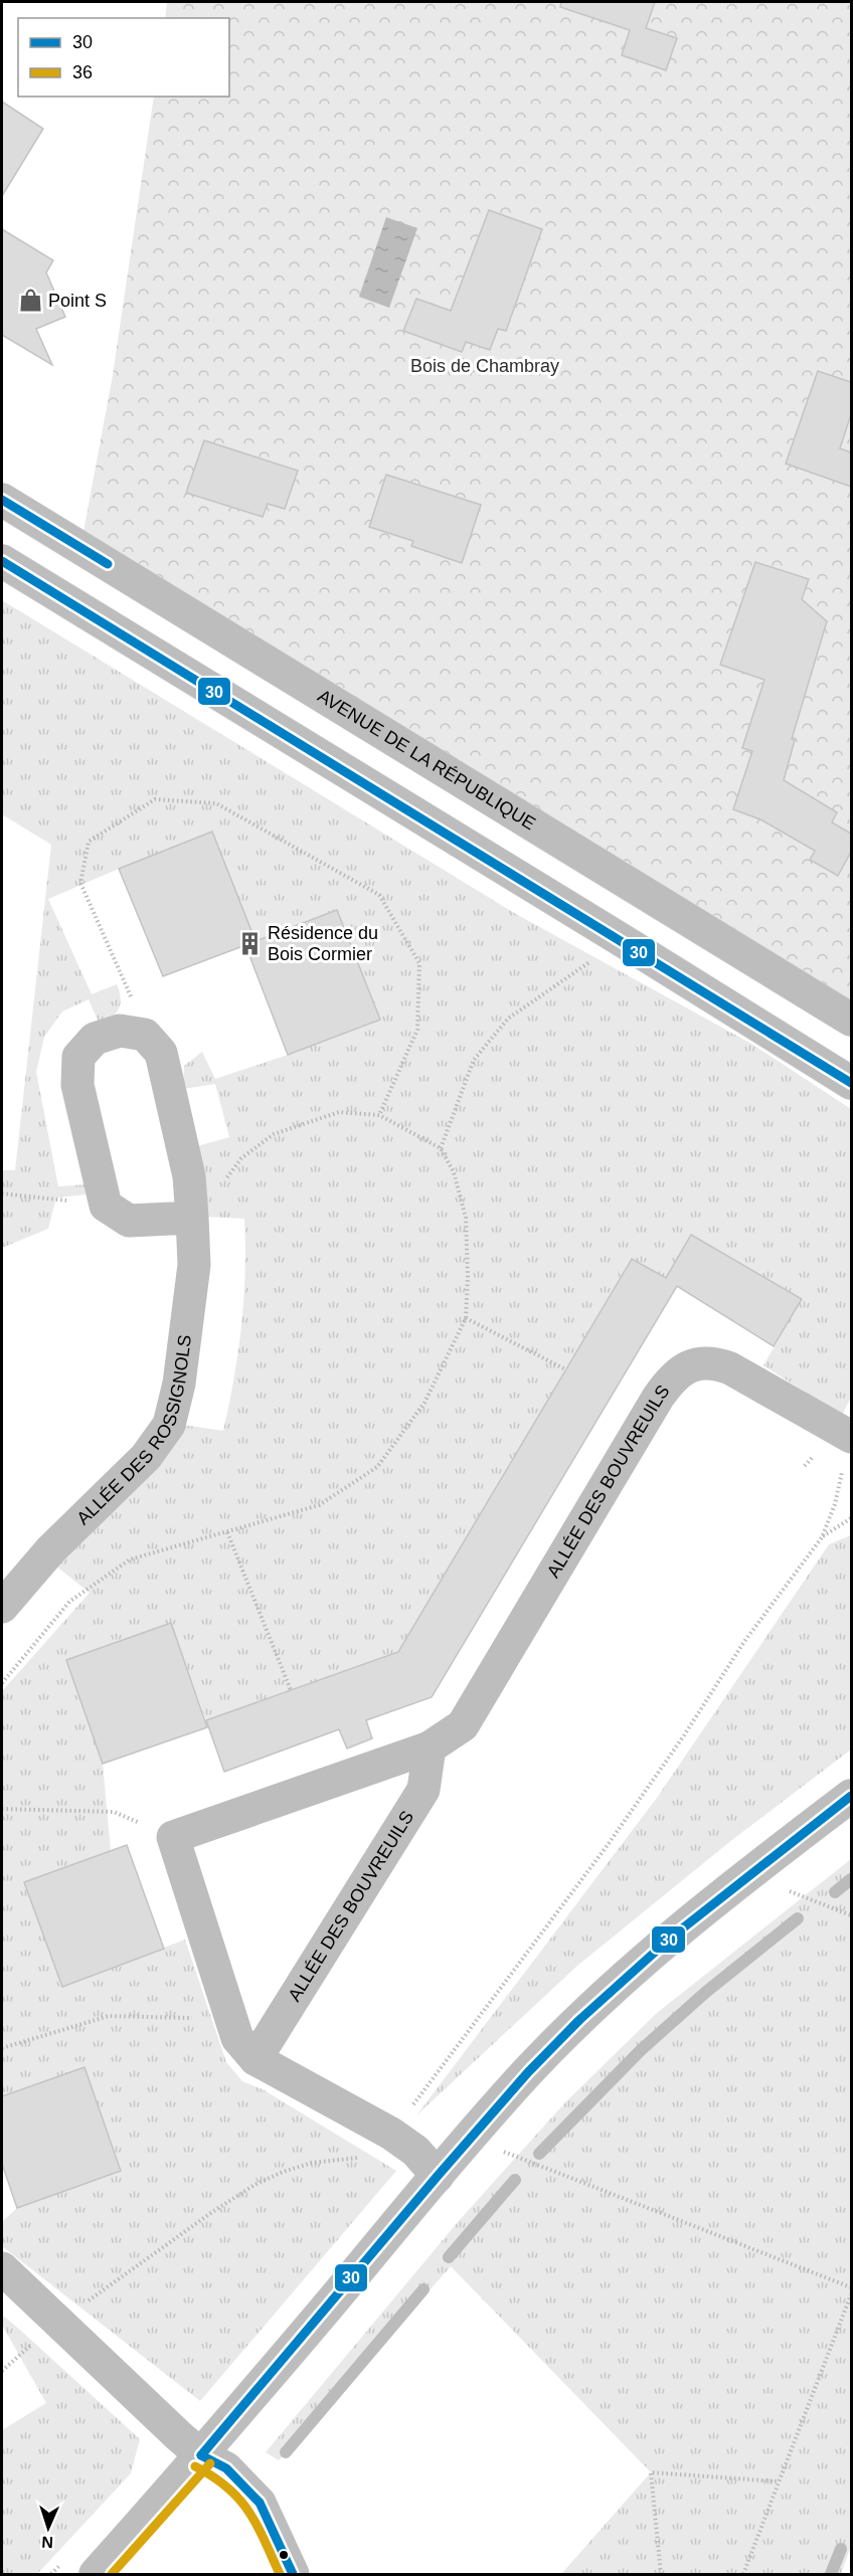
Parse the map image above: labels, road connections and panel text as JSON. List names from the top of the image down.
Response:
{
  "streets": {
    "street": ["AVENUE DE LA RÉPUBLIQUE", "ALLÉE DES ROSSIGNOLS", "ALLÉE DES BOUVREUILS"]
  },
  "parks": ["Bois de Chambray"],
  "places": {
    "shop": ["Point S"],
    "building": ["Résidence du Bois Cormier"]
  },
  "lines": ["transit line 30", "transit line 36"],
  "legend": ["30", "36"],
  "north": "bottom"
}
